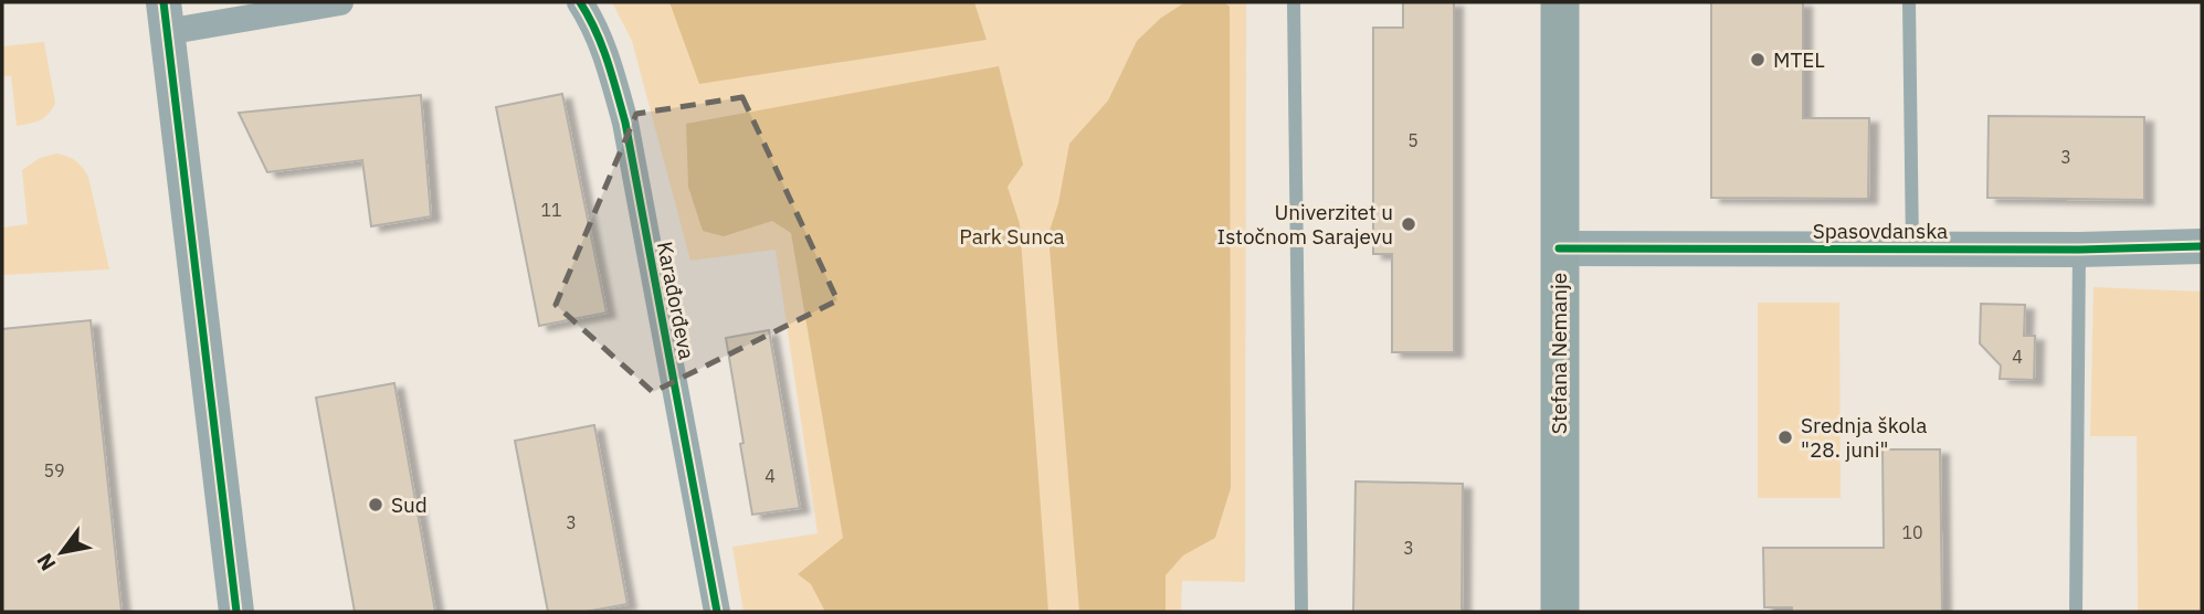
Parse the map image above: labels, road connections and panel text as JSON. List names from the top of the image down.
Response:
{
  "streets": {
    "main road": ["Stefana Nemanje"],
    "street": ["Spasovdanska", "Karađorđeva"]
  },
  "crossings": [
    ["Spasovdanska", "Stefana Nemanje"]
  ],
  "parks": ["Park Sunca"],
  "places": [
    "MTEL",
    "Univerzitet u Istočnom Sarajevu",
    "Srednja škola \"28. juni\"",
    "Sud"
  ],
  "house_numbers": [
    "5",
    "3",
    "11",
    "4",
    "59",
    "4",
    "3",
    "10",
    "3"
  ],
  "north": "bottom left"
}
